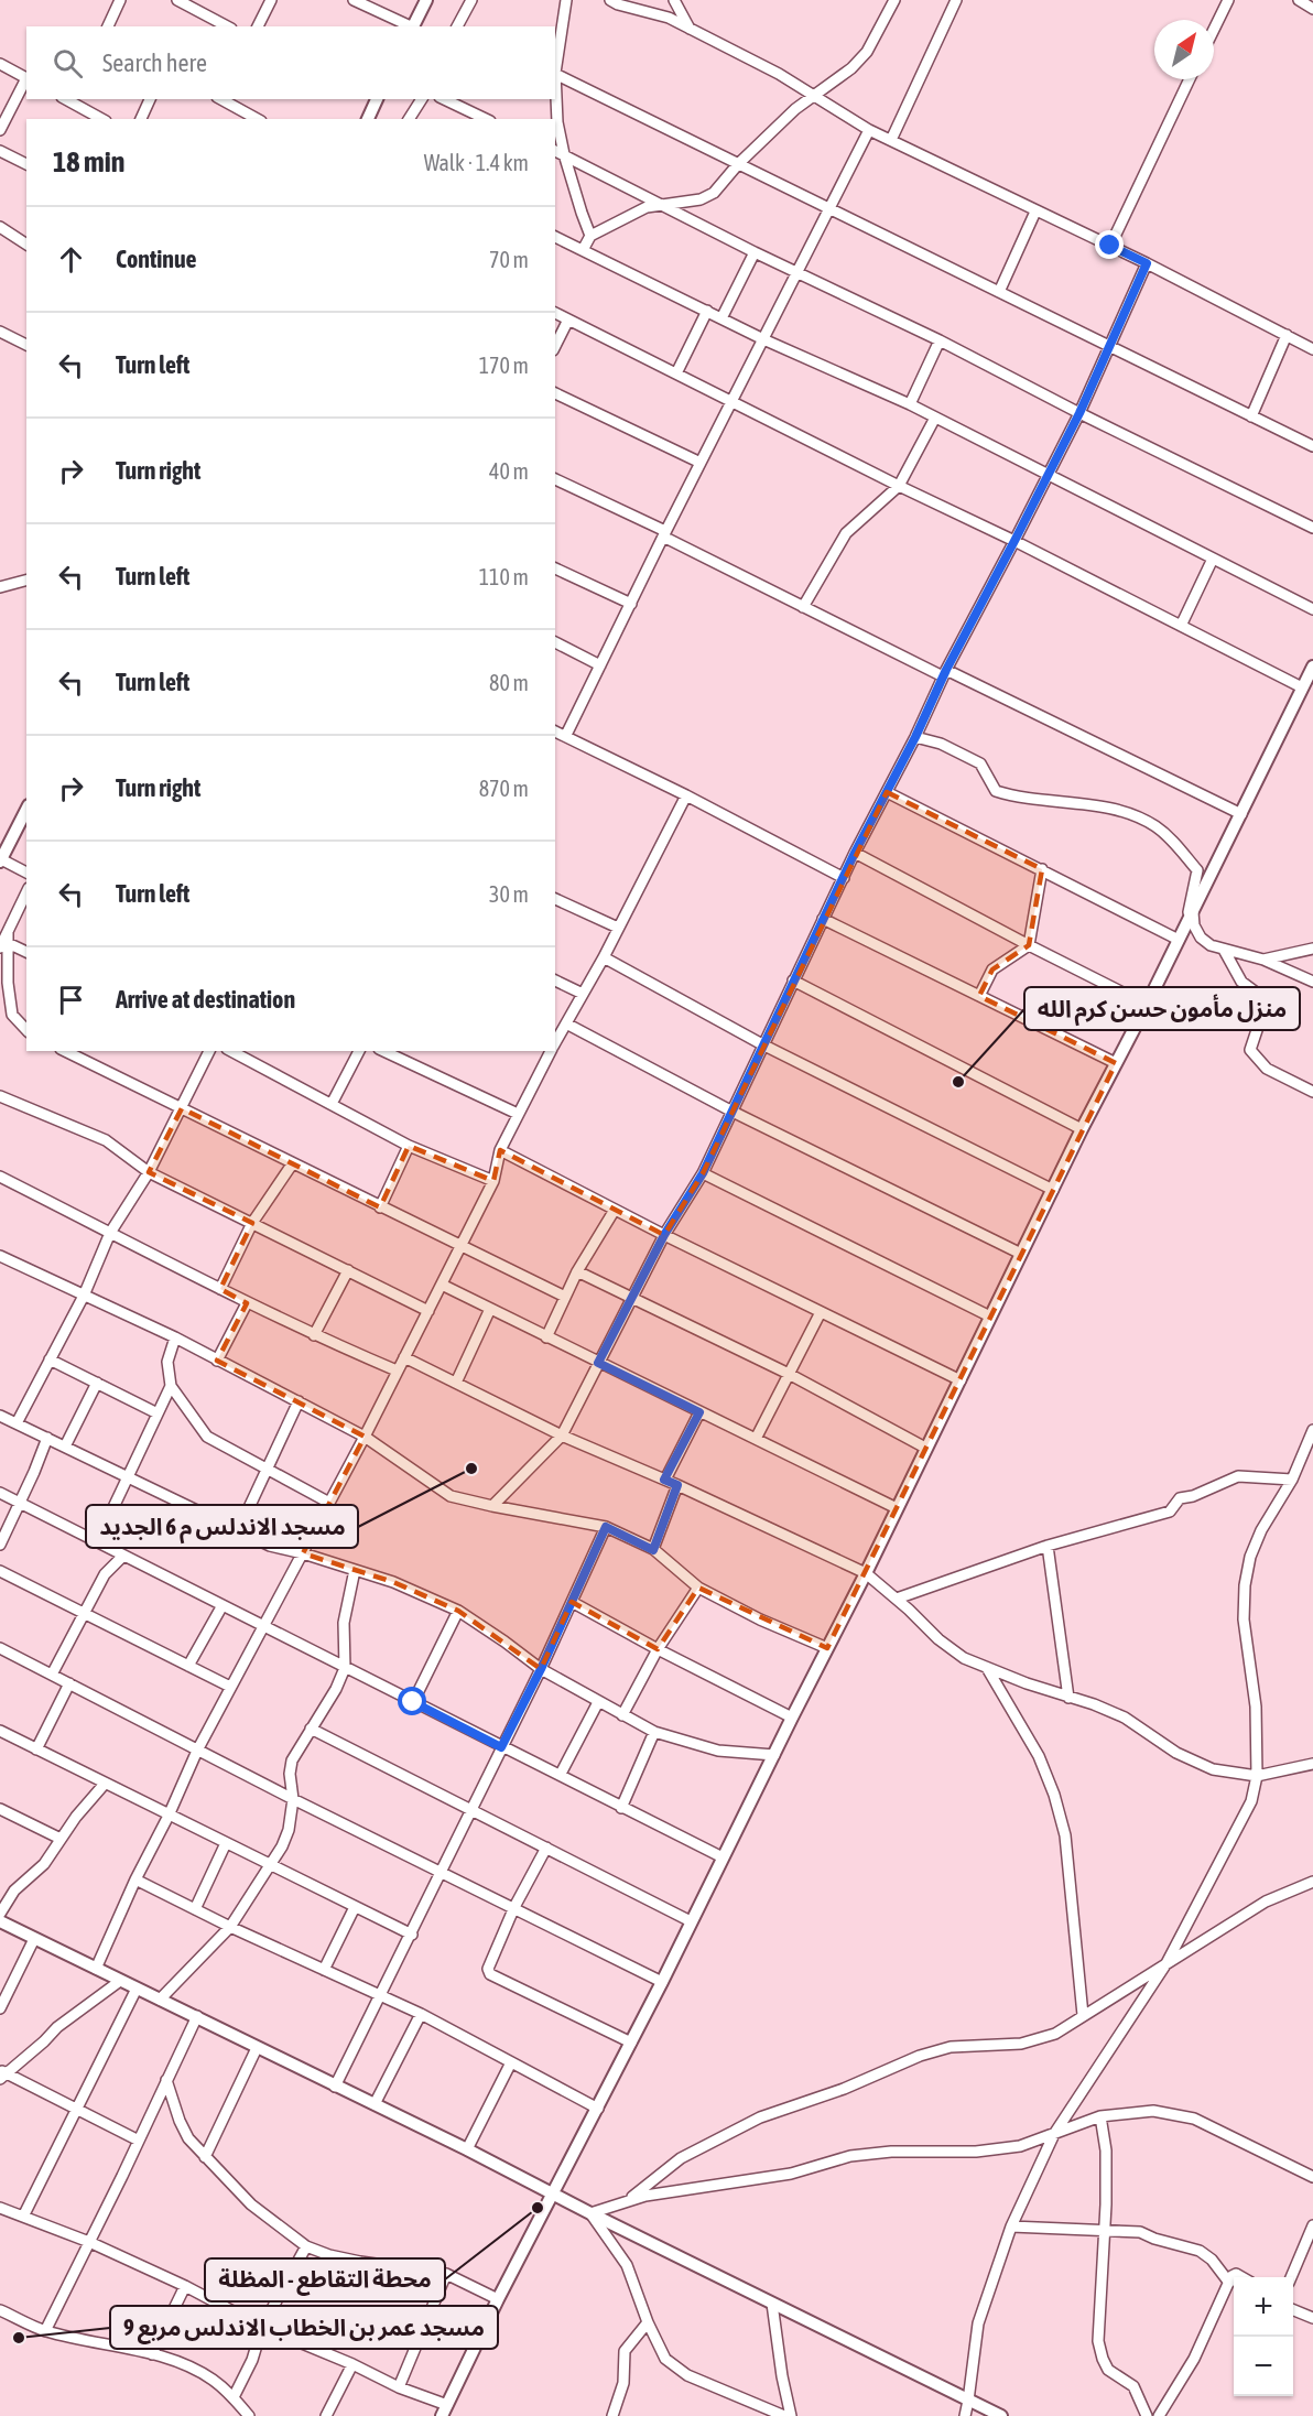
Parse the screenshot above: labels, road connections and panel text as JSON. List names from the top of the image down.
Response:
{
  "places": [
    "منزل مأمون حسن كرم الله",
    "مسجد الاندلس م 6 الجديد",
    "محطة التقاطع - المظلة",
    "مسجد عمر بن الخطاب الاندلس مربع 9"
  ],
  "north": "top right",
  "page": {
    "search": "Search here",
    "heading": ["18 min", "Walk · 1.4 km"],
    "list": [
      ["Continue", "70 m"],
      ["Turn left", "170 m"],
      ["Turn right", "40 m"],
      ["Turn left", "110 m"],
      ["Turn left", "80 m"],
      ["Turn right", "870 m"],
      ["Turn left", "30 m"],
      "Arrive at destination"
    ],
    "map_buttons": ["+", "−"]
  }
}
